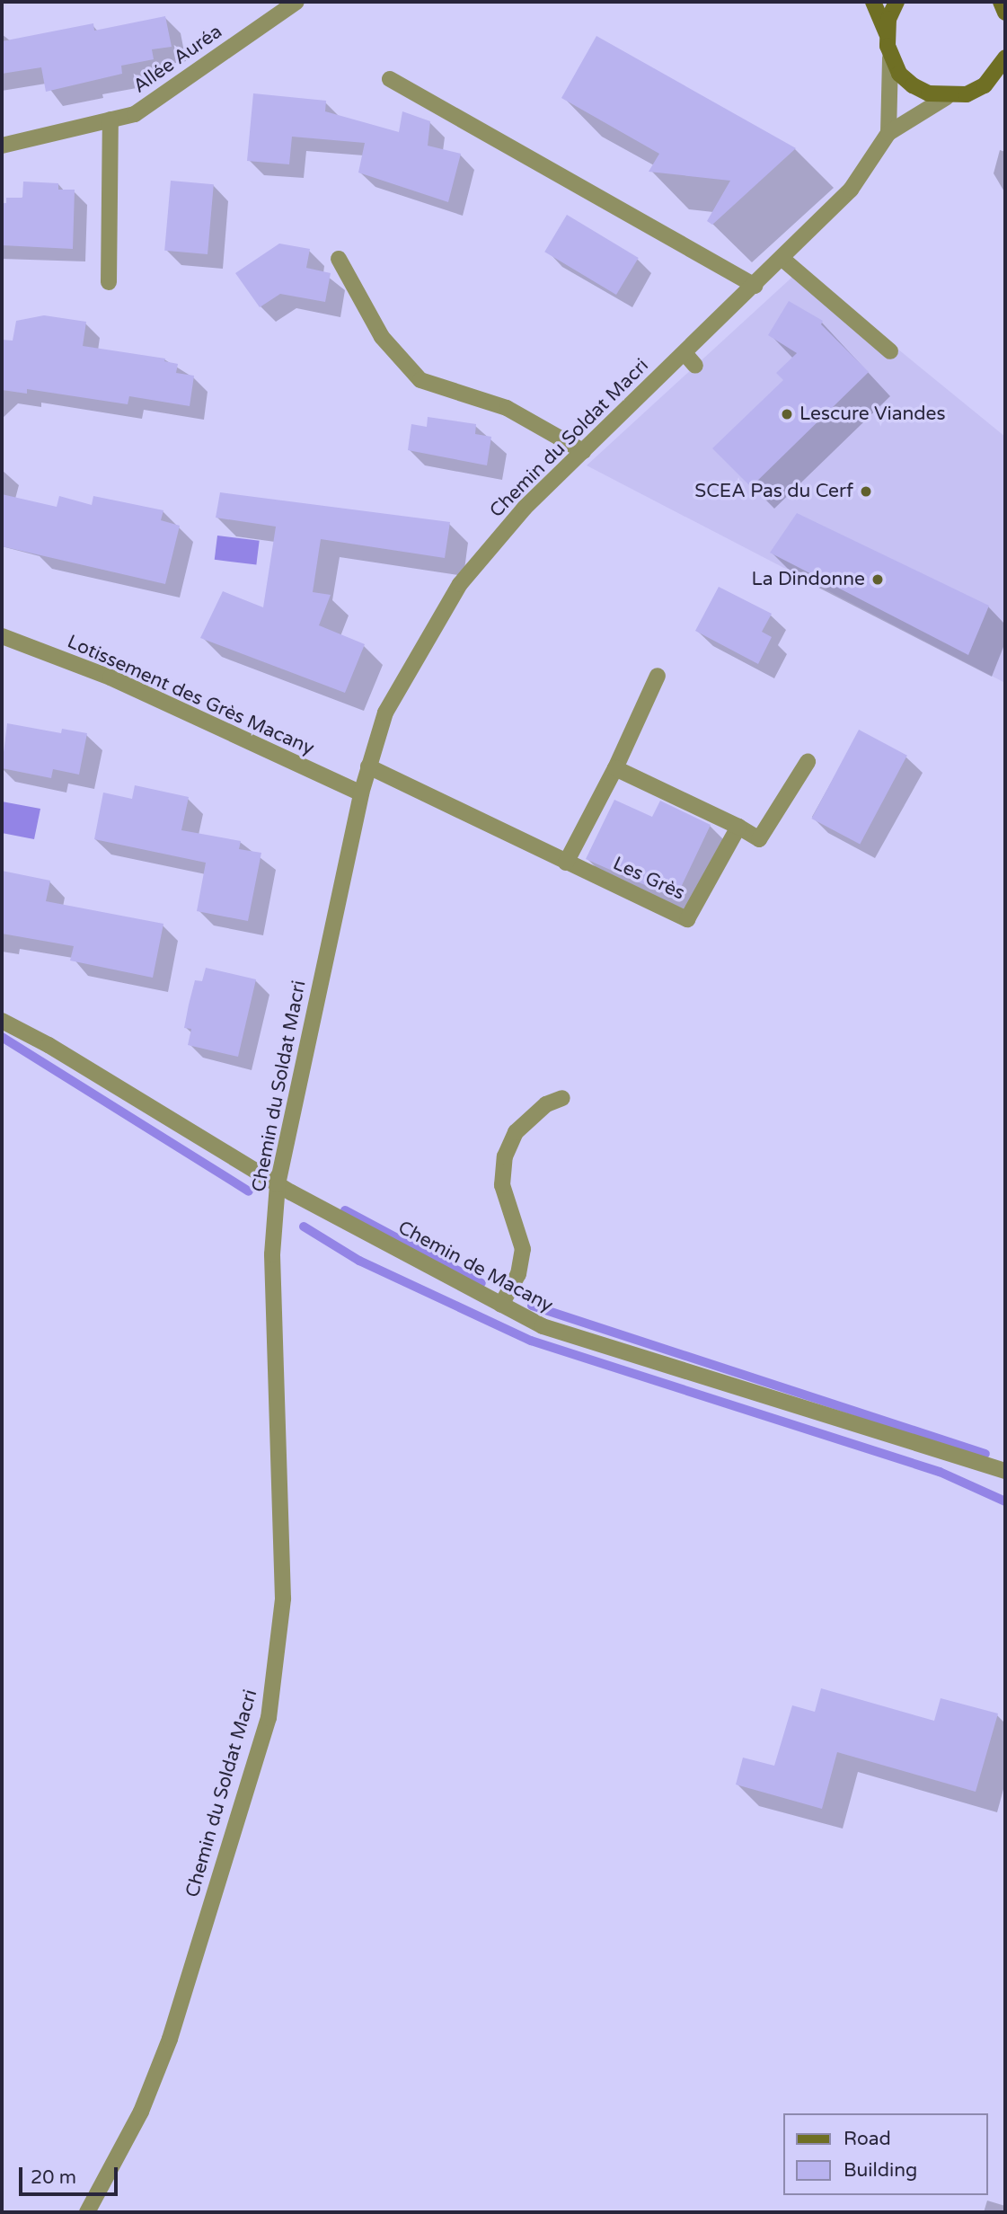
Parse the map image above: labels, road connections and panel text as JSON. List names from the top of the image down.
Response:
{
  "streets": {
    "street": [
      "Allée Auréa",
      "Chemin du Soldat Macri",
      "Lotissement des Grès Macany",
      "Les Grès",
      "Chemin de Macany"
    ]
  },
  "crossings": [
    ["Chemin du Soldat Macri", "Lotissement des Grès Macany"],
    ["Chemin du Soldat Macri", "Les Grès"],
    ["Chemin du Soldat Macri", "Chemin de Macany"]
  ],
  "places": ["Lescure Viandes", "SCEA Pas du Cerf", "La Dindonne"],
  "legend": ["Road", "Building"],
  "scale_bar": "20 m"
}
